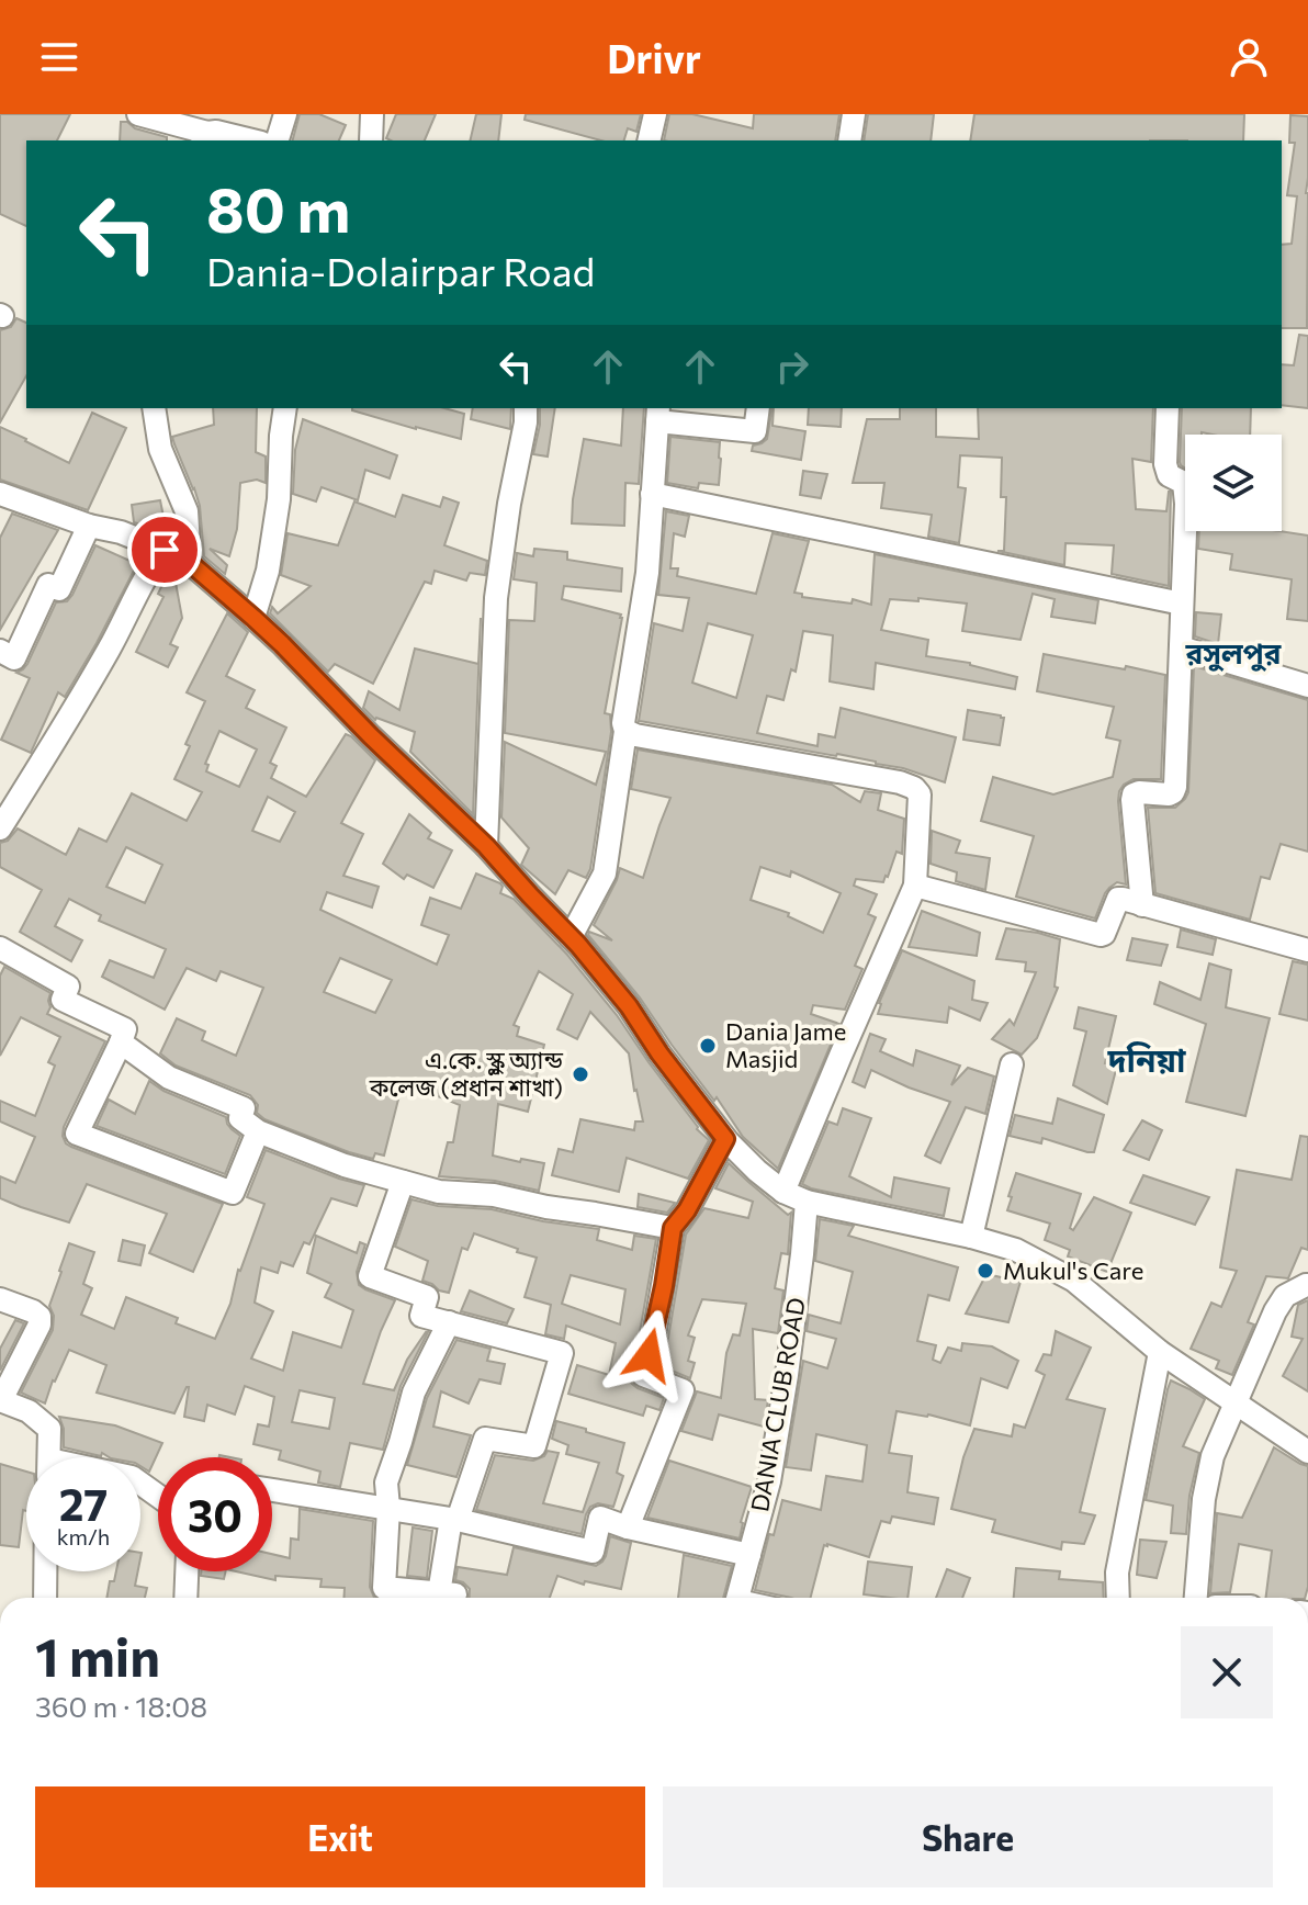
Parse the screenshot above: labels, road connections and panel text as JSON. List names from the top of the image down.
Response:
{
  "streets": {
    "street": ["DANIA CLUB ROAD"]
  },
  "districts": ["রসুলপুর", "দনিয়া"],
  "places": ["Dania Jame Masjid", "এ.কে. স্কুল অ্যান্ড কলেজ (প্রধান শাখা)", "Mukul's Care"],
  "page": {
    "header": "Drivr",
    "turn": ["80 m", "Dania-Dolairpar Road"],
    "speed": "27 km/h",
    "limit": "30",
    "heading": ["1 min", "360 m · 18:08"],
    "buttons": ["Exit", "Share"]
  }
}
